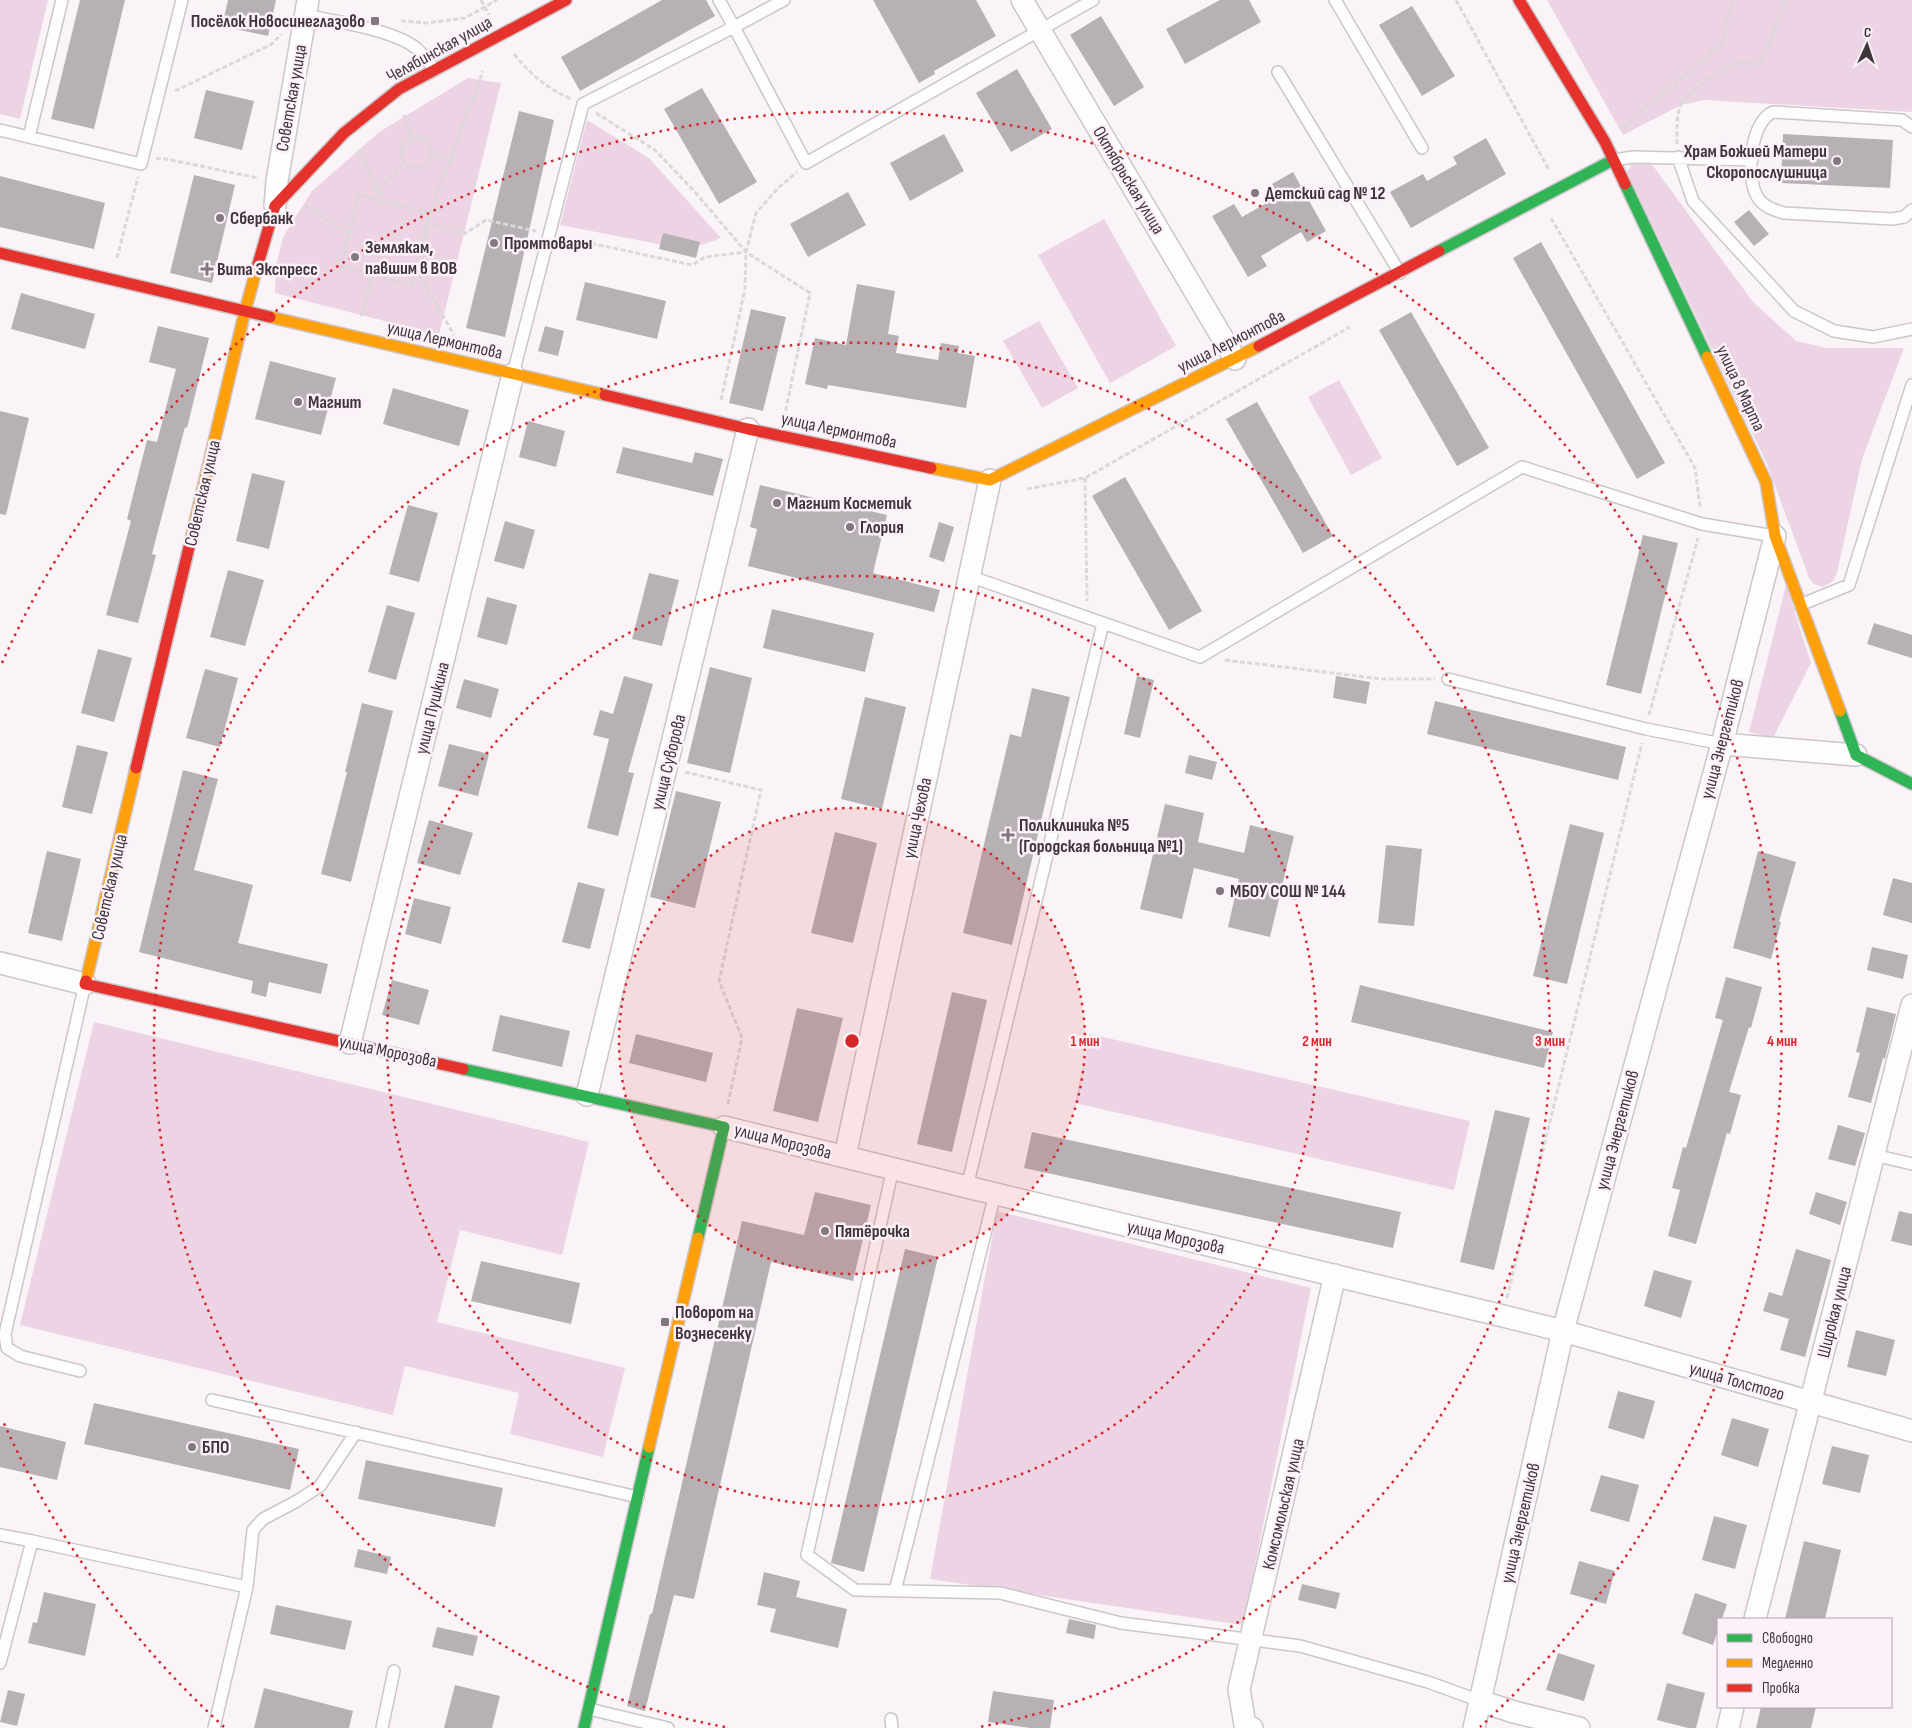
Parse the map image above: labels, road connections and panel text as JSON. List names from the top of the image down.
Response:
{
  "streets": {
    "street": [
      "Челябинская улица",
      "Советская улица",
      "Октябрьская улица",
      "улица Лермонтова",
      "улица 8 Марта",
      "улица Пушкина",
      "улица Энергетиков",
      "улица Суворова",
      "улица Чехова",
      "улица Морозова",
      "Широкая улица",
      "улица Толстого",
      "Комсомольская улица"
    ]
  },
  "crossings": [
    ["Челябинская улица", "Советская улица"],
    ["Советская улица", "улица Лермонтова"],
    ["Советская улица", "улица Морозова"],
    ["Октябрьская улица", "улица Лермонтова"],
    ["улица Лермонтова", "улица 8 Марта"],
    ["улица Лермонтова", "улица Пушкина"],
    ["улица Лермонтова", "улица Суворова"],
    ["улица Лермонтова", "улица Чехова"],
    ["улица 8 Марта", "улица Энергетиков"],
    ["улица Пушкина", "улица Морозова"],
    ["улица Энергетиков", "улица Морозова"],
    ["улица Энергетиков", "улица Толстого"],
    ["улица Суворова", "улица Морозова"],
    ["улица Чехова", "улица Морозова"],
    ["улица Морозова", "улица Толстого"],
    ["улица Морозова", "Комсомольская улица"],
    ["Широкая улица", "улица Толстого"]
  ],
  "places": {
    "transit": ["Посёлок Новосинеглазово", "Поворот на Вознесенку"],
    "other": [
      "Храм Божией Матери Скоропослушница",
      "Детский сад № 12",
      "Сбербанк",
      "Промтовары",
      "Землякам, павшим в ВОВ",
      "Магнит",
      "Магнит Косметик",
      "Глория",
      "МБОУ СОШ № 144",
      "Пятёрочка",
      "БПО"
    ],
    "health": ["Вита Экспресс", "Поликлиника №5 (Городская больница №1)"]
  },
  "legend": ["Свободно", "Медленно", "Пробка"],
  "north": "top",
  "rings": [
    "1 мин",
    "2 мин",
    "3 мин",
    "4 мин"
  ]
}
